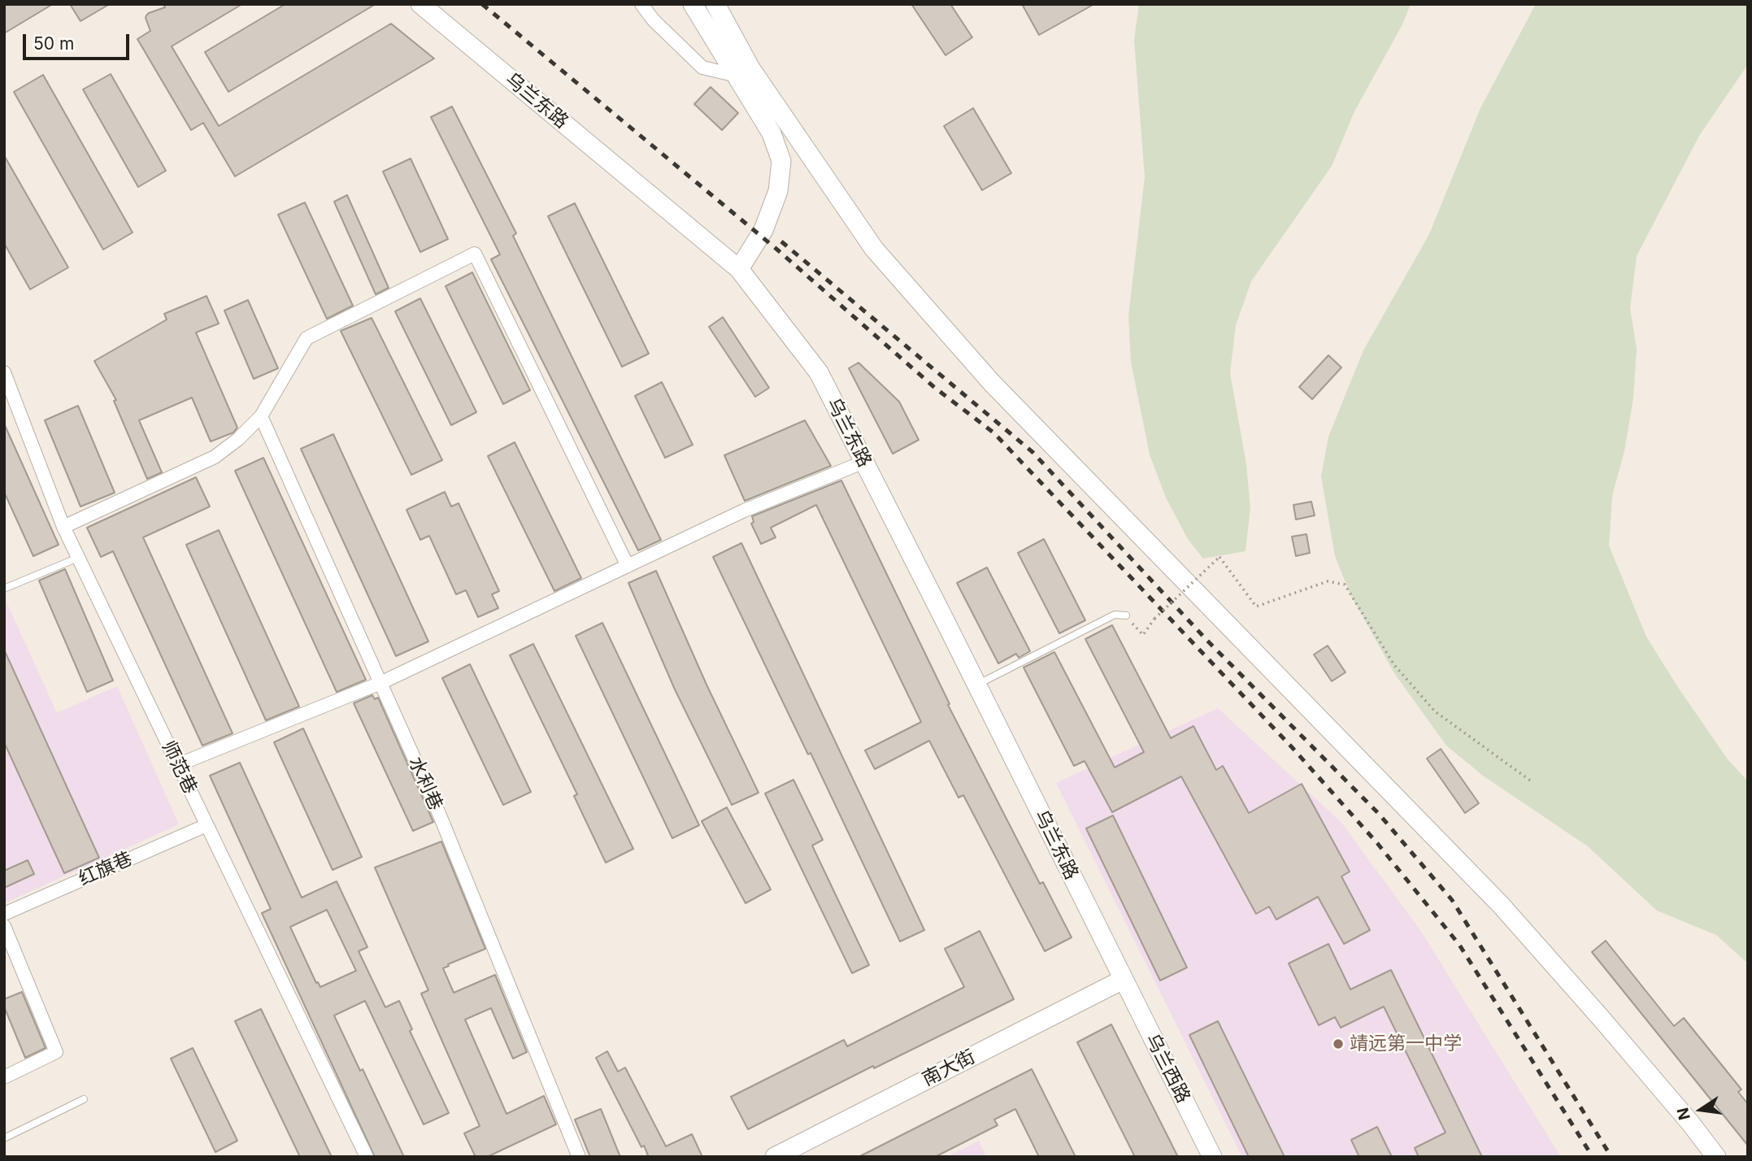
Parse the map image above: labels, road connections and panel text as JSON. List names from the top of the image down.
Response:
{
  "streets": {
    "main road": ["乌兰东路", "南大街", "乌兰西路"],
    "street": ["师范巷", "水利巷", "红旗巷"]
  },
  "crossings": [
    ["乌兰东路", "南大街"],
    ["乌兰东路", "乌兰西路"],
    ["师范巷", "红旗巷"],
    ["南大街", "乌兰西路"]
  ],
  "places": ["靖远第一中学"],
  "scale_bar": "50 m",
  "north": "left"
}
